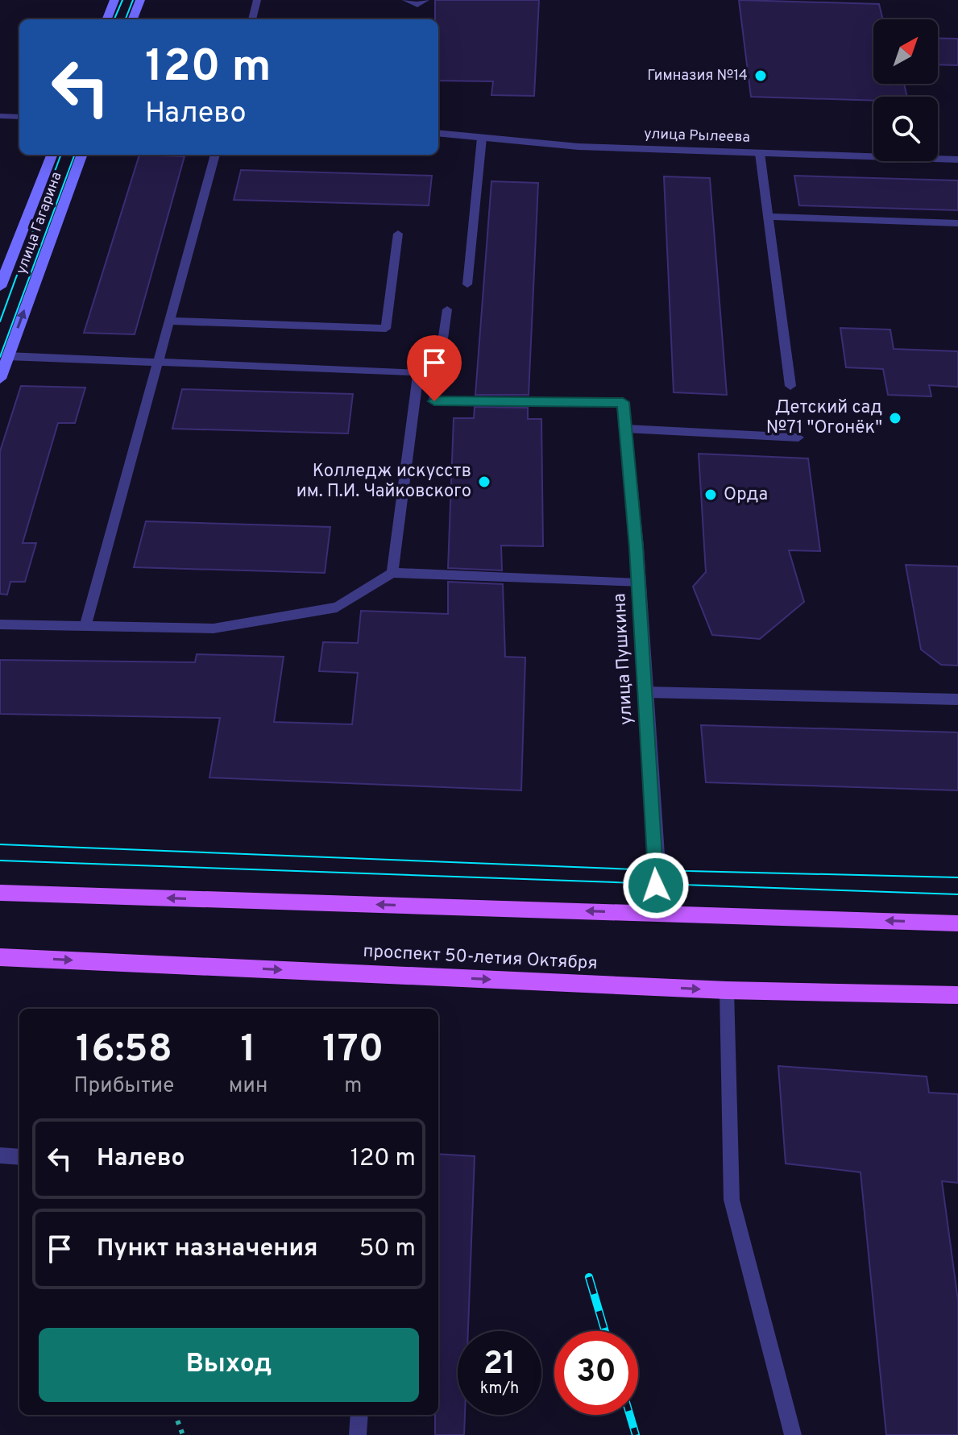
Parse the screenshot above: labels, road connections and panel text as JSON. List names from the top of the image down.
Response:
{
  "streets": {
    "main road": ["проспект 50-летия Октября"],
    "street": ["улица Рылеева", "улица Гагарина", "улица Пушкина"]
  },
  "places": [
    "Гимназия №14",
    "Детский сад №71 \"Огонёк\"",
    "Колледж искусств им. П.И. Чайковского",
    "Орда"
  ],
  "north": "top right",
  "page": {
    "turn": ["120 m", "Налево"],
    "eta": [
      "16:58",
      "Прибытие",
      "1",
      "мин",
      "170",
      "m"
    ],
    "list": [
      {
        "name": "Налево",
        "value": "120 m"
      },
      {
        "name": "Пункт назначения",
        "value": "50 m"
      }
    ],
    "buttons": "Выход",
    "speed": "21 km/h",
    "limit": "30"
  }
}
